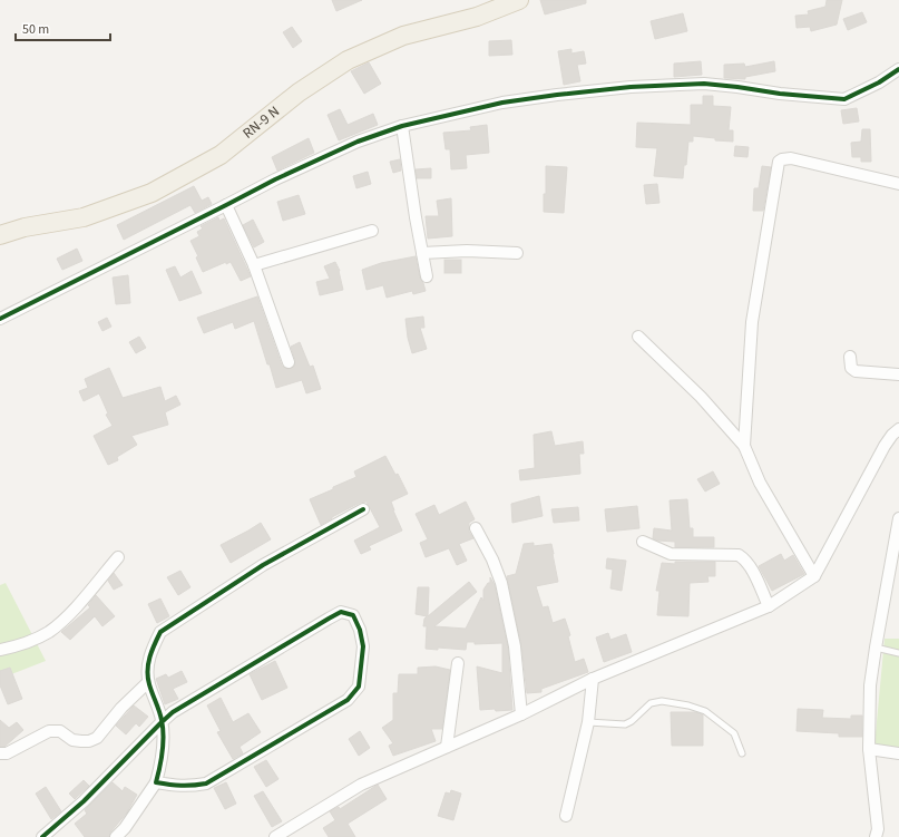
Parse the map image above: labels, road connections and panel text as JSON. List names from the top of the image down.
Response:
{
  "streets": {
    "main road": ["RN-9 N"]
  },
  "scale_bar": "50 m"
}
